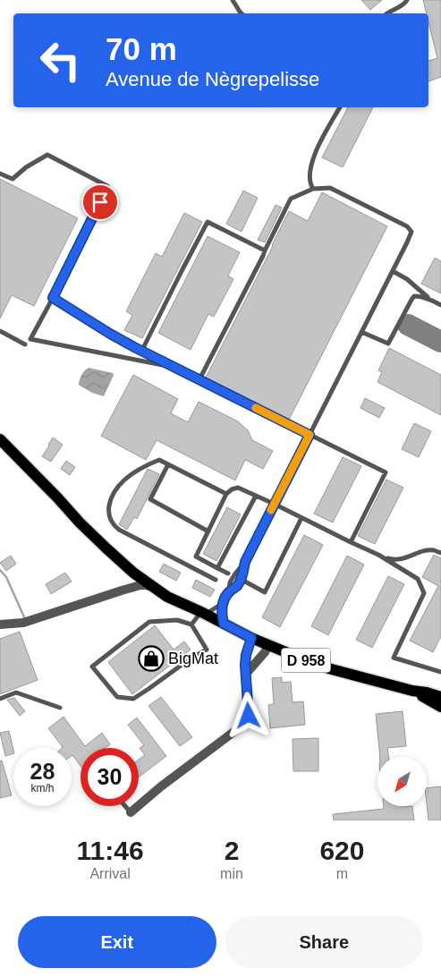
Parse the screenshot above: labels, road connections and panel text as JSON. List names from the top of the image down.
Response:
{
  "streets": {
    "main road": ["D 958"]
  },
  "places": {
    "shop": ["BigMat"]
  },
  "north": "bottom left",
  "page": {
    "turn": ["70 m", "Avenue de Nègrepelisse"],
    "speed": "28 km/h",
    "limit": "30",
    "eta": [
      "11:46",
      "Arrival",
      "2",
      "min",
      "620",
      "m"
    ],
    "buttons": ["Exit", "Share"]
  }
}
